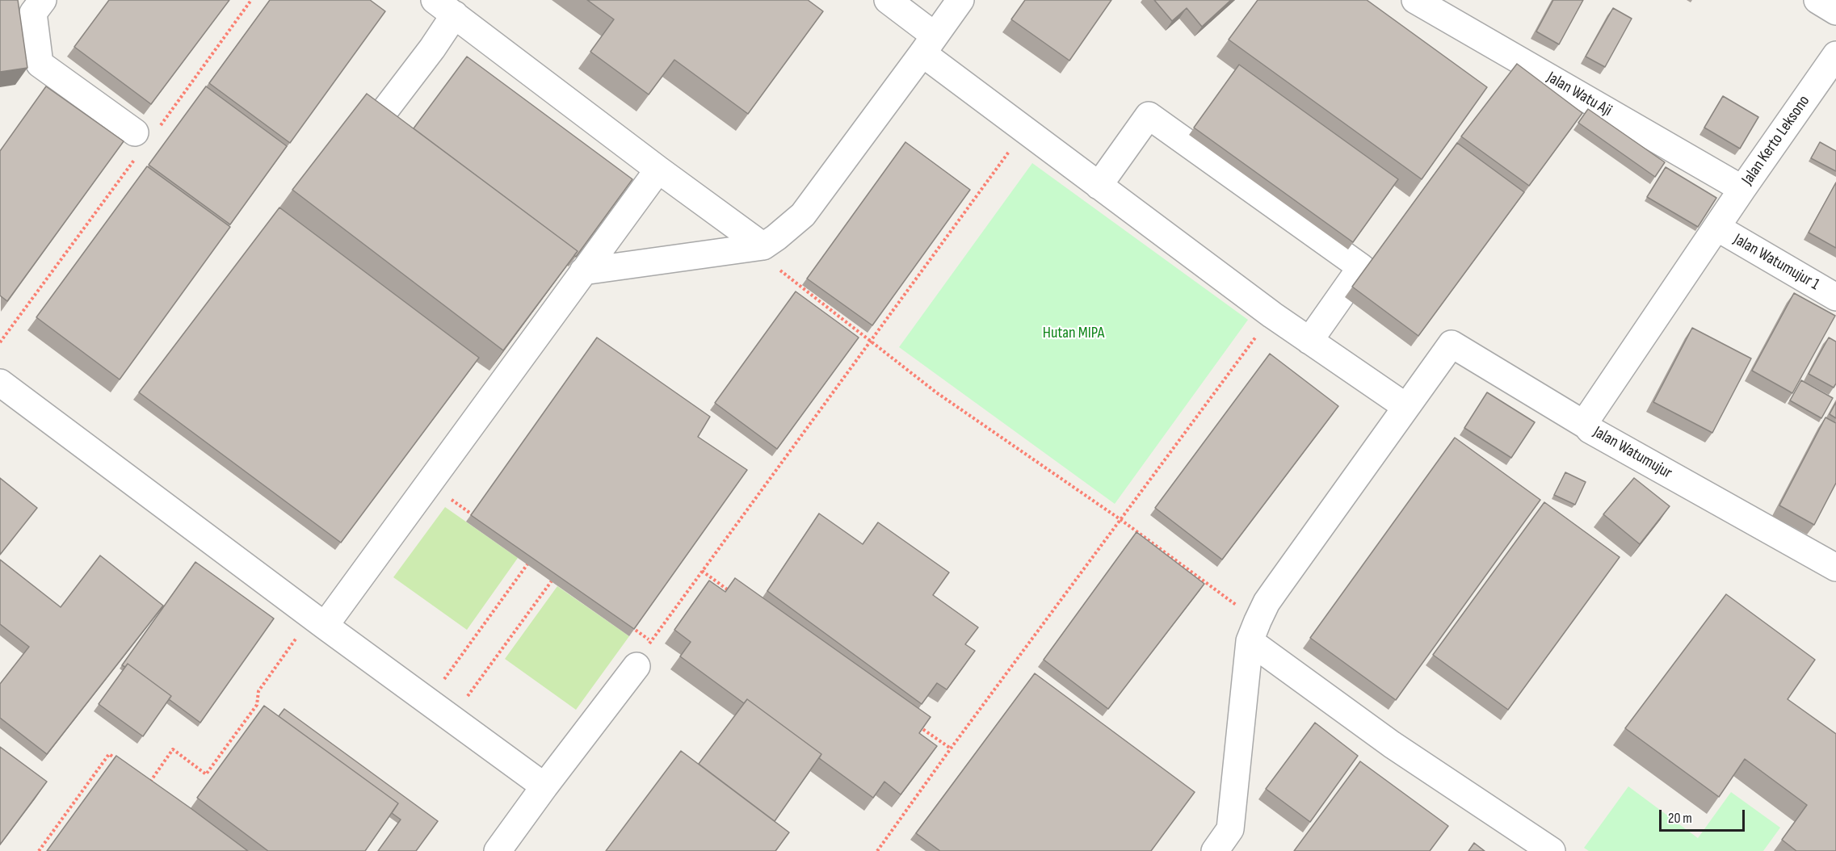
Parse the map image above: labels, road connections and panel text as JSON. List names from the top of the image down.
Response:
{
  "streets": {
    "street": [
      "Jalan Watu Aji",
      "Jalan Kerto Leksono",
      "Jalan Watumujur 1",
      "Jalan Watumujur"
    ]
  },
  "crossings": [
    ["Jalan Watu Aji", "Jalan Kerto Leksono"],
    ["Jalan Kerto Leksono", "Jalan Watumujur 1"],
    ["Jalan Kerto Leksono", "Jalan Watumujur"],
    ["Jalan Watumujur 1", "Jalan Watumujur"]
  ],
  "parks": ["Hutan MIPA"],
  "scale_bar": "20 m"
}
